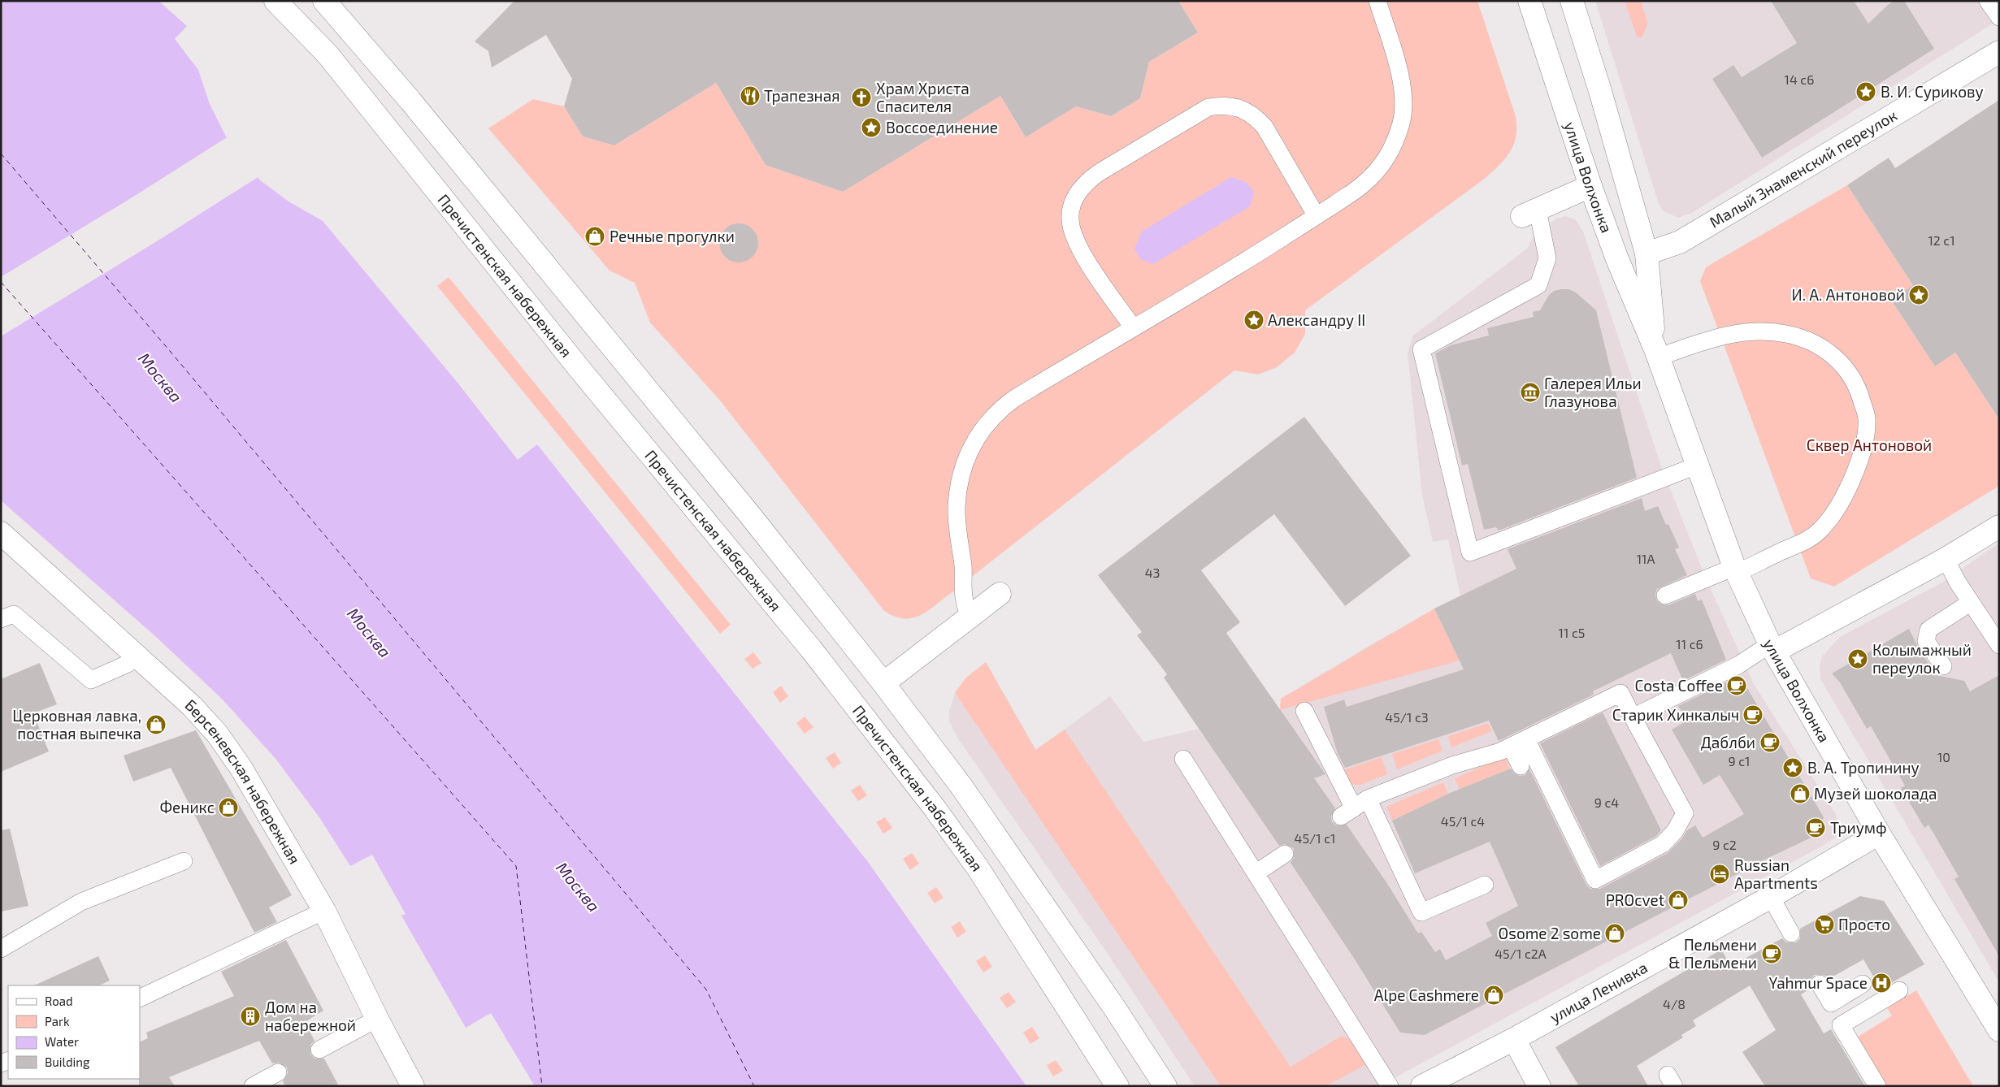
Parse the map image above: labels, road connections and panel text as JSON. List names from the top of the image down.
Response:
{
  "streets": {
    "main road": [
      "Малый Знаменский переулок",
      "улица Волхонка",
      "Пречистенская набережная",
      "Берсеневская набережная",
      "улица Ленивка"
    ]
  },
  "crossings": [
    ["Малый Знаменский переулок", "улица Волхонка"],
    ["улица Волхонка", "улица Ленивка"]
  ],
  "water": ["Москва"],
  "parks": ["Сквер Антоновой"],
  "places": {
    "place": [
      "В. И. Сурикову",
      "Воссоединение",
      "И. А. Антоновой",
      "Александру II",
      "Колымажный переулок",
      "В. А. Тропинину"
    ],
    "restaurant": ["Трапезная"],
    "church": ["Храм Христа Спасителя"],
    "shop": [
      "Речные прогулки",
      "Церковная лавка, постная выпечка",
      "Музей шоколада",
      "Феникс",
      "PROcvet",
      "Osome 2 some",
      "Alpe Cashmere"
    ],
    "museum": ["Галерея Ильи Глазунова"],
    "cafe": [
      "Costa Coffee",
      "Старик Хинкалыч",
      "Даблби",
      "Триумф",
      "Пельмени & Пельмени"
    ],
    "hotel": ["Russian Apartments"],
    "supermarket": ["Просто"],
    "hospital": ["Yahmur Space"],
    "building": ["Дом на набережной"]
  },
  "house_numbers": [
    "14 с6",
    "12 с1",
    "11А",
    "43",
    "11 с5",
    "11 с6",
    "45/1 с3",
    "10",
    "9 с1",
    "9 с4",
    "45/1 с4",
    "45/1 с1",
    "9 с2",
    "45/1 с2А",
    "4/8"
  ],
  "legend": [
    "Road",
    "Park",
    "Water",
    "Building"
  ]
}
